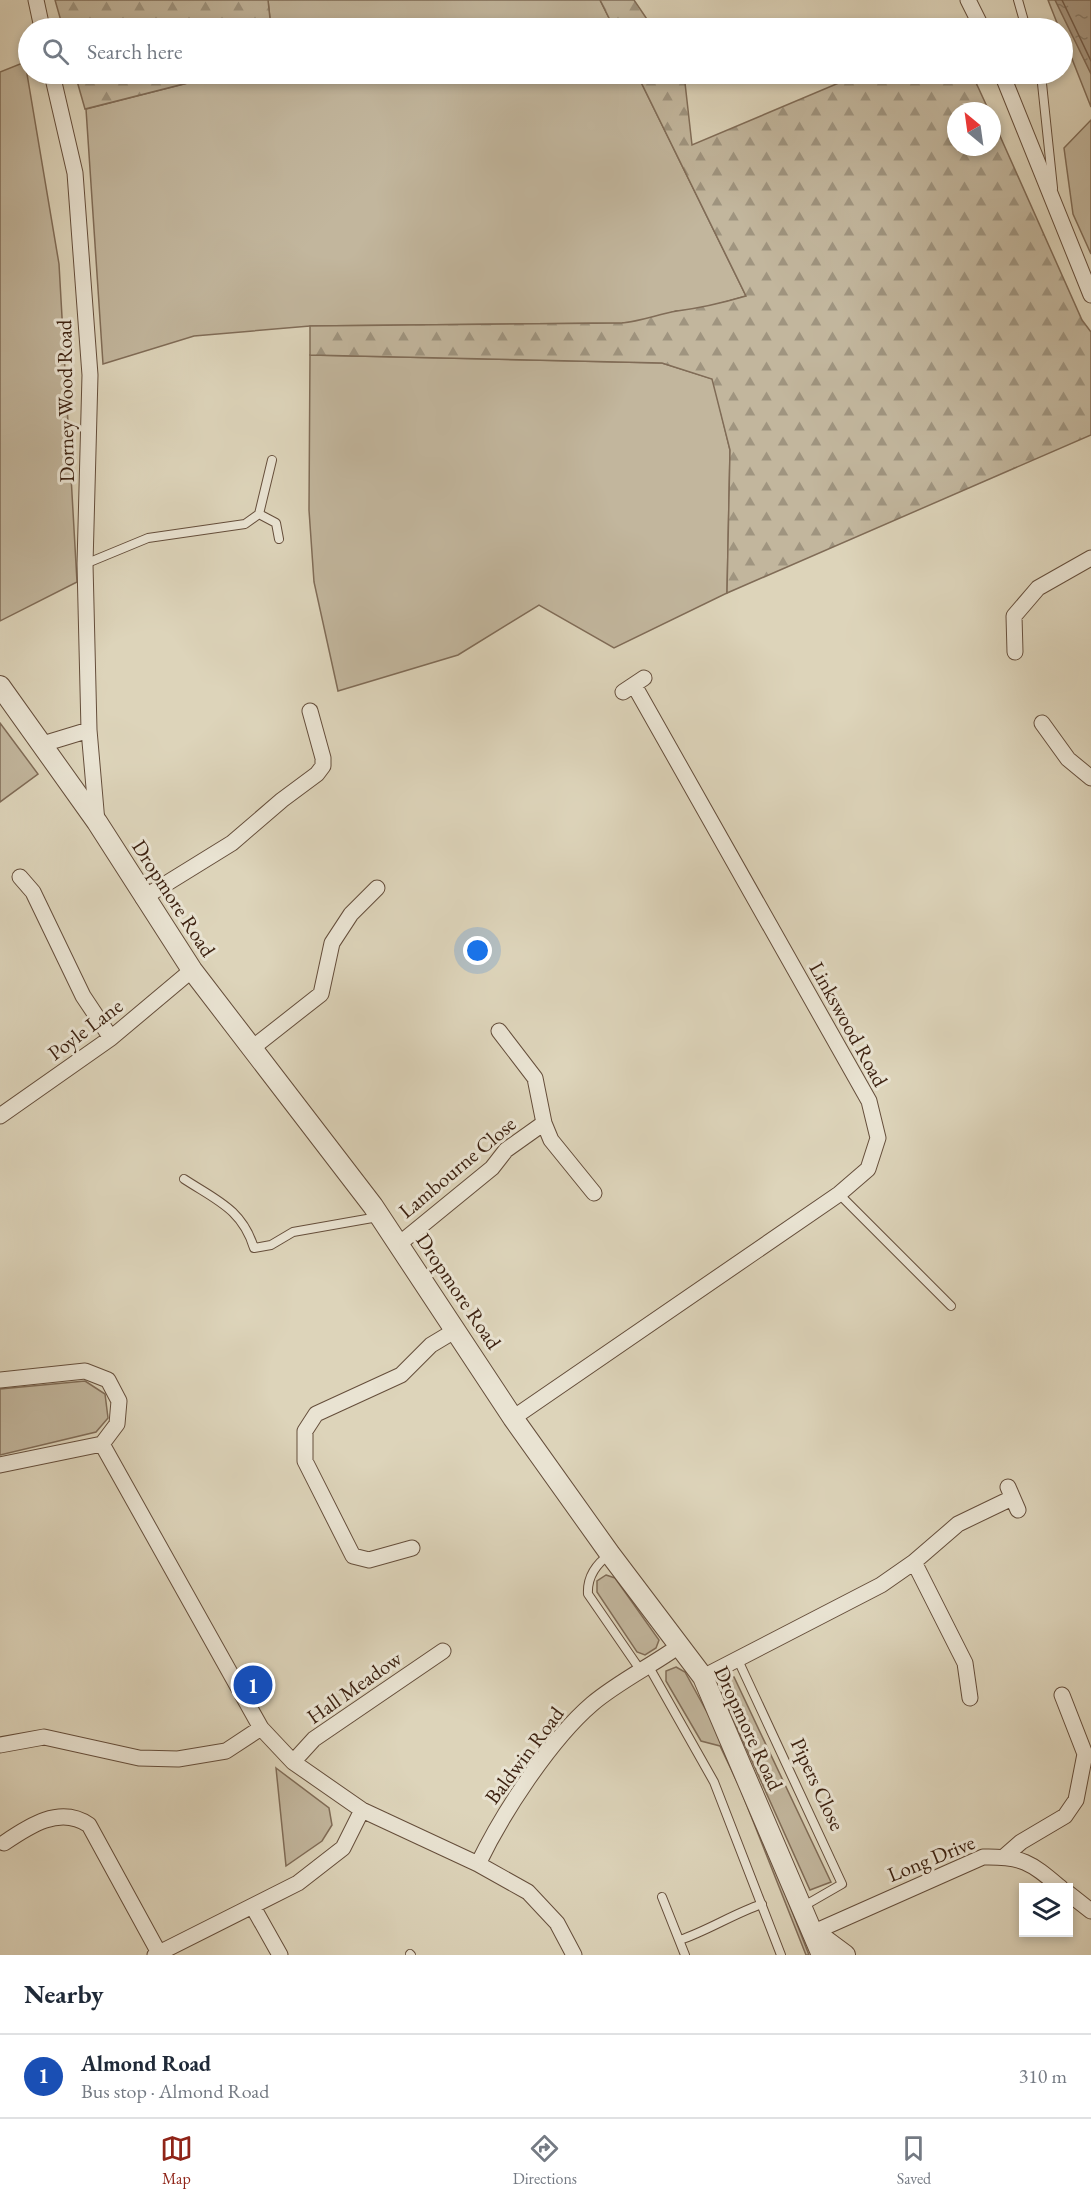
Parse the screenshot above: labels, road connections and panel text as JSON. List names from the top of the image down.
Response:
{
  "streets": {
    "street": [
      "Dorney Wood Road",
      "Dropmore Road",
      "Linkswood Road",
      "Poyle Lane",
      "Lambourne Close",
      "Hall Meadow",
      "Baldwin Road",
      "Long Drive"
    ],
    "lane": ["Pipers Close"]
  },
  "crossings": [
    ["Dorney Wood Road", "Dropmore Road"],
    ["Dropmore Road", "Linkswood Road"],
    ["Dropmore Road", "Poyle Lane"],
    ["Dropmore Road", "Lambourne Close"],
    ["Dropmore Road", "Baldwin Road"],
    ["Dropmore Road", "Pipers Close"],
    ["Dropmore Road", "Long Drive"]
  ],
  "north": "top left",
  "page": {
    "search": "Search here",
    "pins": "1",
    "heading": "Nearby",
    "list": [
      {
        "mark": "1",
        "name": "Almond Road",
        "note": "Bus stop · Almond Road",
        "value": "310 m"
      }
    ],
    "nav": ["Map", "Directions", "Saved"]
  }
}
